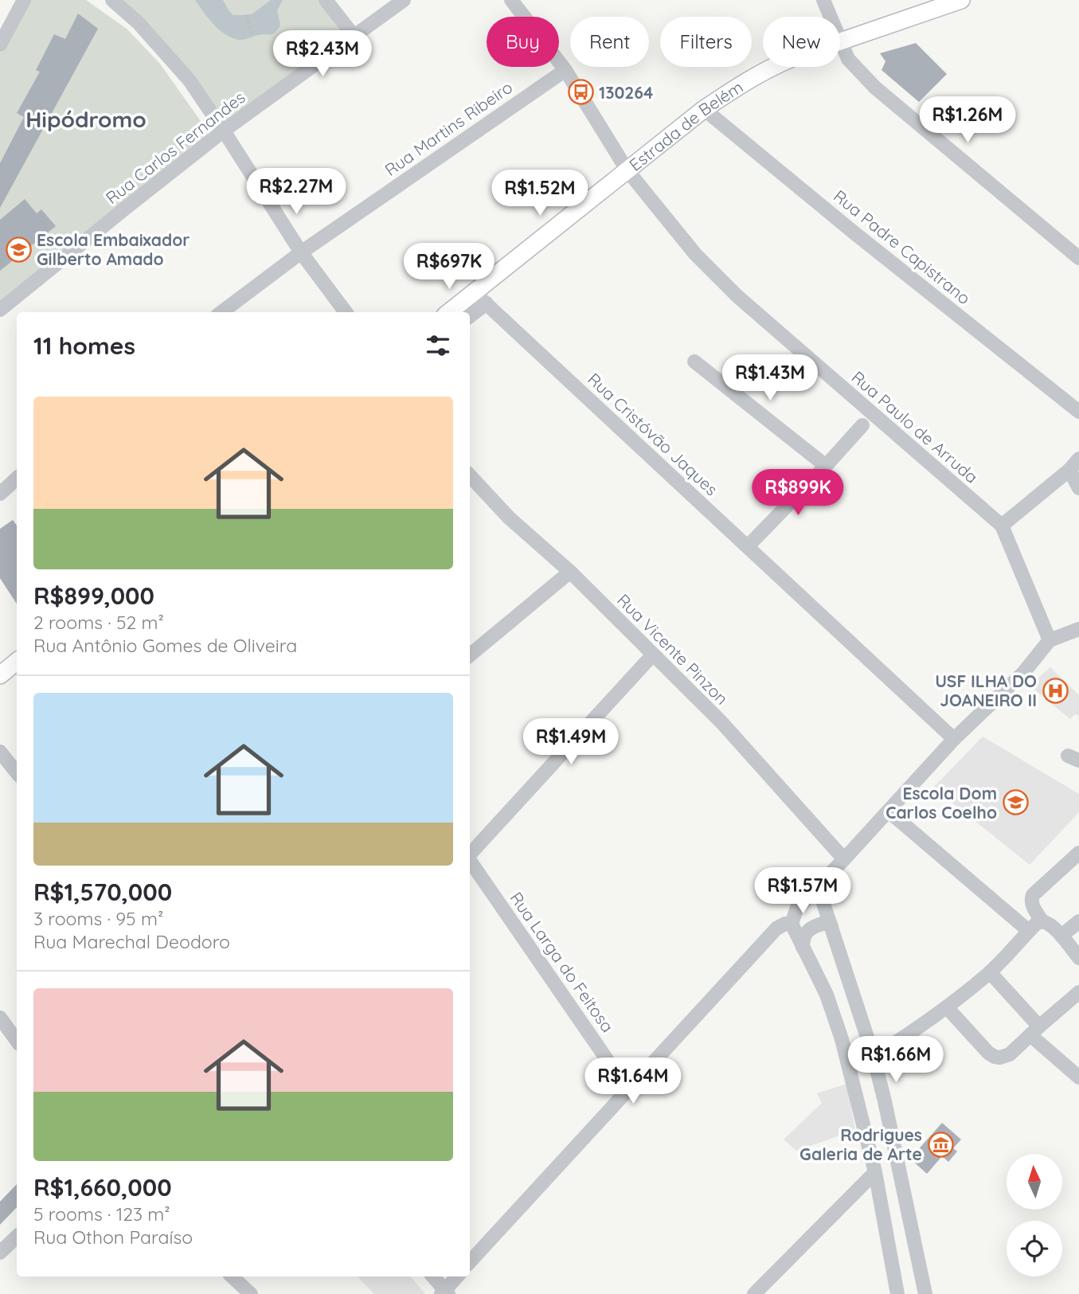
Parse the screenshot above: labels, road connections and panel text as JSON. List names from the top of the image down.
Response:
{
  "streets": {
    "main road": ["Estrada de Belém"],
    "street": [
      "Rua Martins Ribeiro",
      "Rua Carlos Fernandes",
      "Rua Padre Capistrano",
      "Rua Paulo de Arruda",
      "Rua Cristóvão Jaques",
      "Rua Vicente Pinzon",
      "Rua Larga do Feitosa"
    ]
  },
  "crossings": [
    ["Estrada de Belém", "Rua Padre Capistrano"],
    ["Estrada de Belém", "Rua Paulo de Arruda"],
    ["Estrada de Belém", "Rua Cristóvão Jaques"],
    ["Rua Martins Ribeiro", "Rua Paulo de Arruda"]
  ],
  "districts": ["Hipódromo"],
  "places": {
    "bus stop": ["130264"],
    "school or university": ["Escola Embaixador Gilberto Amado", "Escola Dom Carlos Coelho"],
    "hospital": ["USF ILHA DO JOANEIRO II"],
    "museum": ["Rodrigues Galeria de Arte"]
  },
  "north": "top",
  "page": {
    "chip": [
      "Buy",
      "Rent",
      "Filters",
      "New"
    ],
    "price": [
      "R$2.43M",
      "R$1.26M",
      "R$2.27M",
      "R$1.52M",
      "R$697K",
      "R$1.43M",
      "R$899K",
      "R$1.49M",
      "R$1.57M",
      "R$1.66M",
      "R$1.64M"
    ],
    "heading": "11 homes",
    "list": [
      {
        "name": "R$899,000",
        "note": "2 rooms · 52 m² · Rua Antônio Gomes de Oliveira"
      },
      {
        "name": "R$1,570,000",
        "note": "3 rooms · 95 m² · Rua Marechal Deodoro"
      },
      {
        "name": "R$1,660,000",
        "note": "5 rooms · 123 m² · Rua Othon Paraíso"
      }
    ]
  }
}
